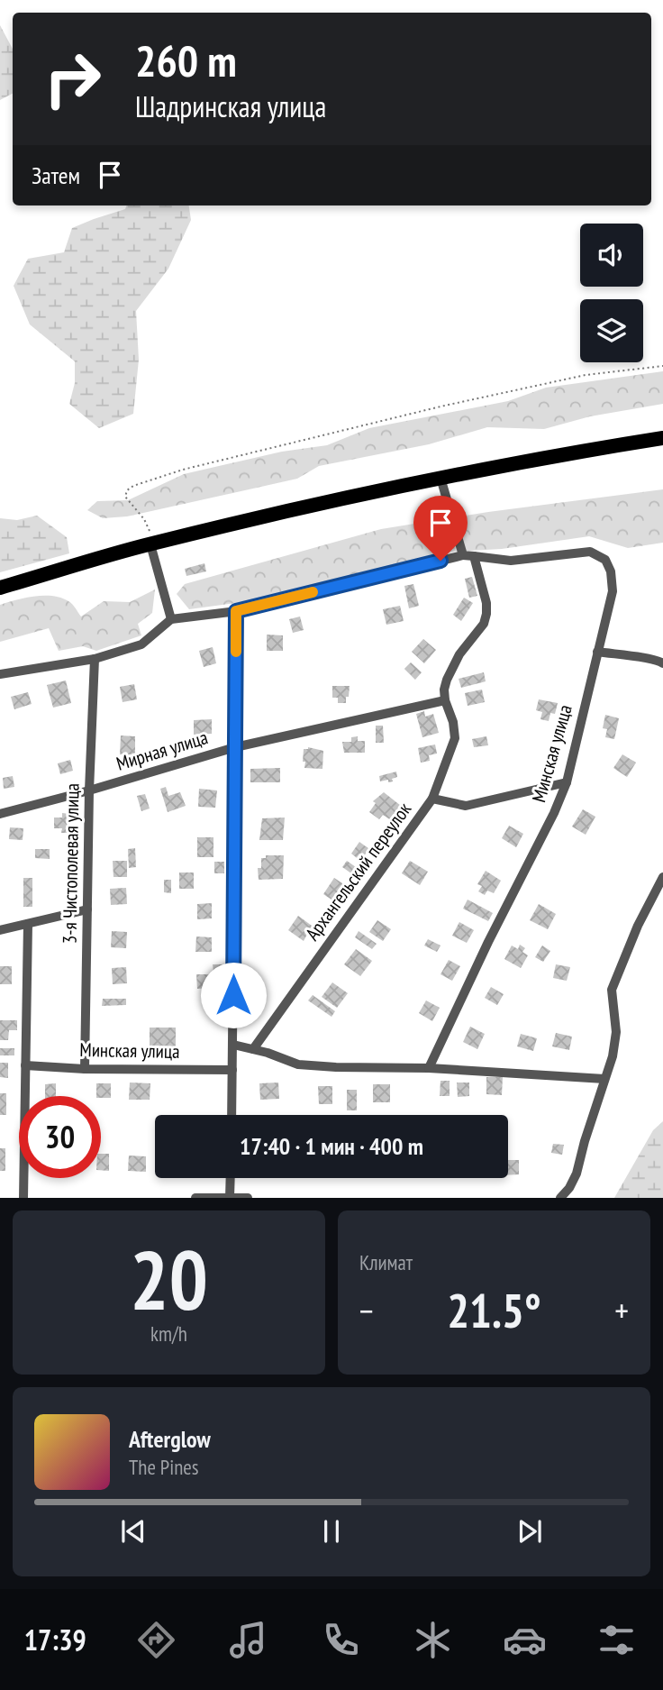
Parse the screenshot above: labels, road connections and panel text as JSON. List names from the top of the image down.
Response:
{
  "streets": {
    "street": [
      "Мирная улица",
      "Минская улица",
      "3-я Чистополевая улица",
      "Архангельский переулок"
    ]
  },
  "crossings": [
    ["Мирная улица", "3-я Чистополевая улица"],
    ["Мирная улица", "Архангельский переулок"],
    ["Минская улица", "3-я Чистополевая улица"]
  ],
  "page": {
    "turn": ["260 m", "Шадринская улица"],
    "then": "Затем",
    "limit": "30",
    "trip": "17:40 · 1 мин · 400 m",
    "tile": [
      ["20", "km/h"],
      "Климат"
    ],
    "heat": ["−", "21.5°", "+"],
    "song": ["Afterglow", "The Pines"],
    "tabs": "17:39"
  }
}
